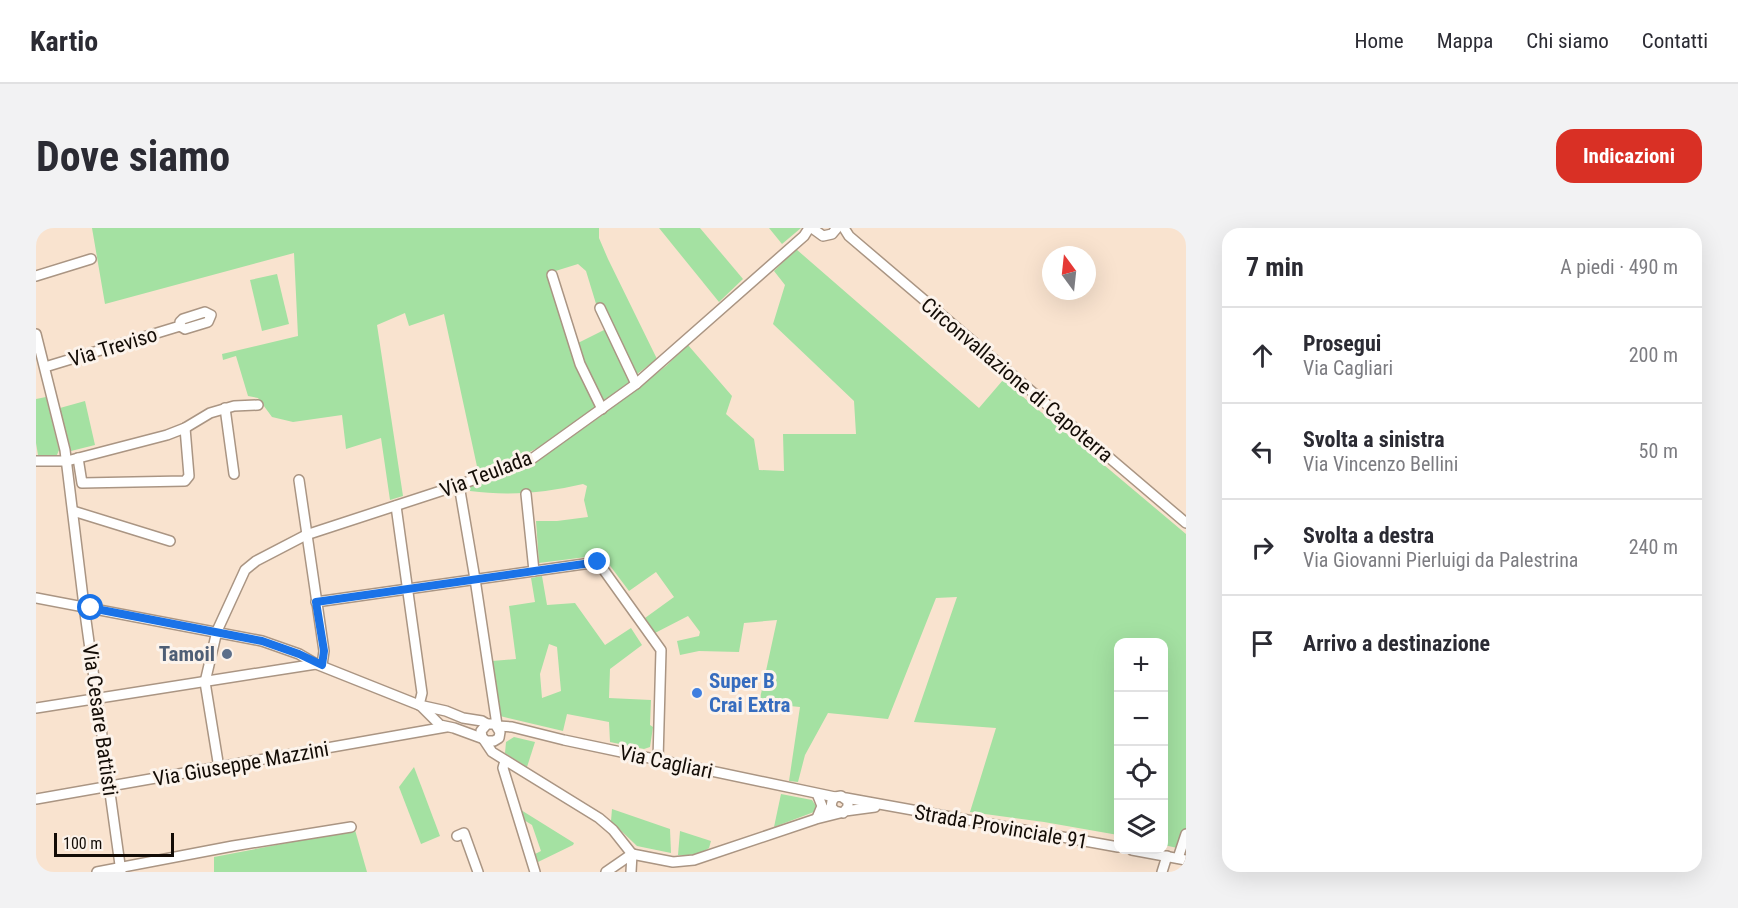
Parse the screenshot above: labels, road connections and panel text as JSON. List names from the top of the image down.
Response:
{
  "streets": {
    "street": [
      "Via Treviso",
      "Circonvallazione di Capoterra",
      "Via Teulada",
      "Via Cesare Battisti",
      "Via Cagliari",
      "Via Giuseppe Mazzini",
      "Strada Provinciale 91"
    ]
  },
  "crossings": [
    ["Via Treviso", "Via Cesare Battisti"],
    ["Via Teulada", "Via Cagliari"],
    ["Via Cesare Battisti", "Via Cagliari"],
    ["Via Cesare Battisti", "Via Giuseppe Mazzini"],
    ["Via Cagliari", "Via Giuseppe Mazzini"],
    ["Via Cagliari", "Strada Provinciale 91"]
  ],
  "places": ["Tamoil", "Super B Crai Extra"],
  "scale_bar": "100 m",
  "north": "top",
  "page": {
    "header": "Kartio",
    "nav": [
      "Home",
      "Mappa",
      "Chi siamo",
      "Contatti"
    ],
    "buttons": "Indicazioni",
    "title": "Dove siamo",
    "heading": ["7 min", "A piedi · 490 m"],
    "list": [
      ["Prosegui", "Via Cagliari", "200 m"],
      ["Svolta a sinistra", "Via Vincenzo Bellini", "50 m"],
      ["Svolta a destra", "Via Giovanni Pierluigi da Palestrina", "240 m"],
      "Arrivo a destinazione"
    ],
    "map_buttons": ["+", "−"],
    "scale": "100 m"
  }
}
